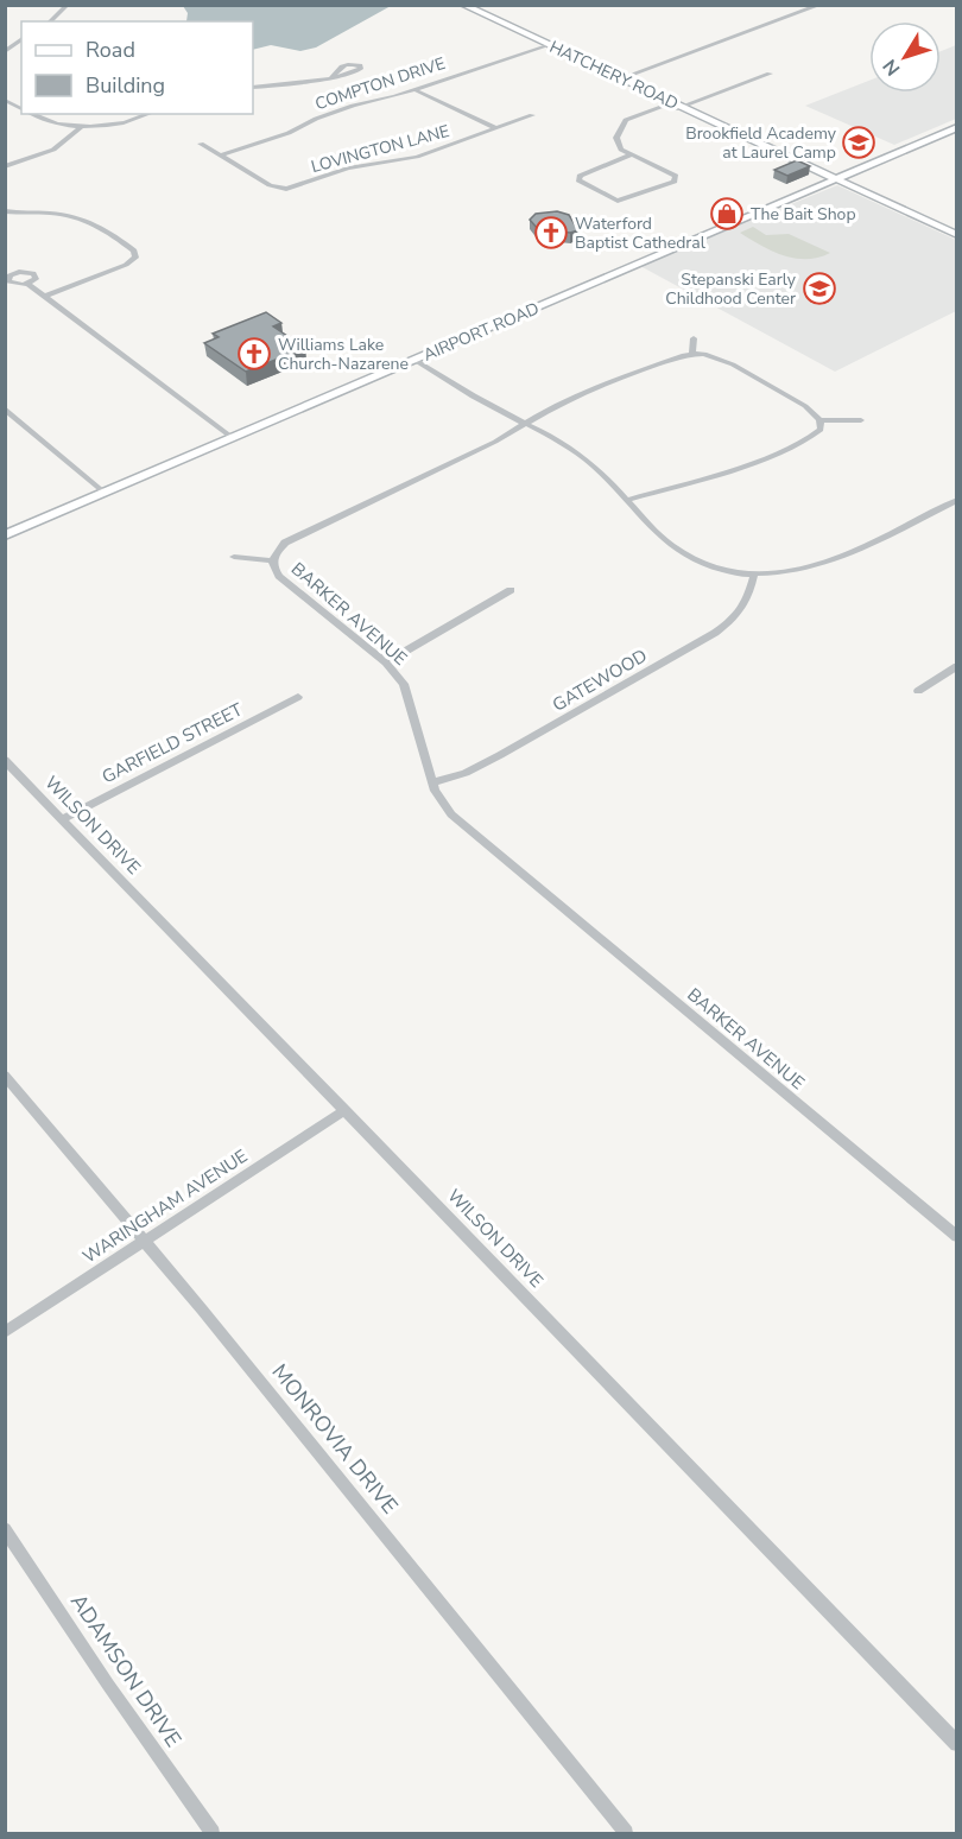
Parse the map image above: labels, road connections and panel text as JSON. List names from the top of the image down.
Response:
{
  "streets": {
    "street": [
      "HATCHERY ROAD",
      "COMPTON DRIVE",
      "LOVINGTON LANE",
      "AIRPORT ROAD",
      "BARKER AVENUE",
      "GATEWOOD",
      "GARFIELD STREET",
      "WILSON DRIVE",
      "WARINGHAM AVENUE",
      "MONROVIA DRIVE",
      "ADAMSON DRIVE"
    ]
  },
  "crossings": [
    ["HATCHERY ROAD", "COMPTON DRIVE"],
    ["HATCHERY ROAD", "AIRPORT ROAD"],
    ["COMPTON DRIVE", "LOVINGTON LANE"],
    ["BARKER AVENUE", "GATEWOOD"],
    ["GARFIELD STREET", "WILSON DRIVE"],
    ["WILSON DRIVE", "WARINGHAM AVENUE"],
    ["WARINGHAM AVENUE", "MONROVIA DRIVE"]
  ],
  "places": {
    "school or university": ["Brookfield Academy at Laurel Camp", "Stepanski Early Childhood Center"],
    "shop": ["The Bait Shop"],
    "church": ["Waterford Baptist Cathedral", "Williams Lake Church-Nazarene"]
  },
  "legend": ["Road", "Building"],
  "north": "bottom left"
}
